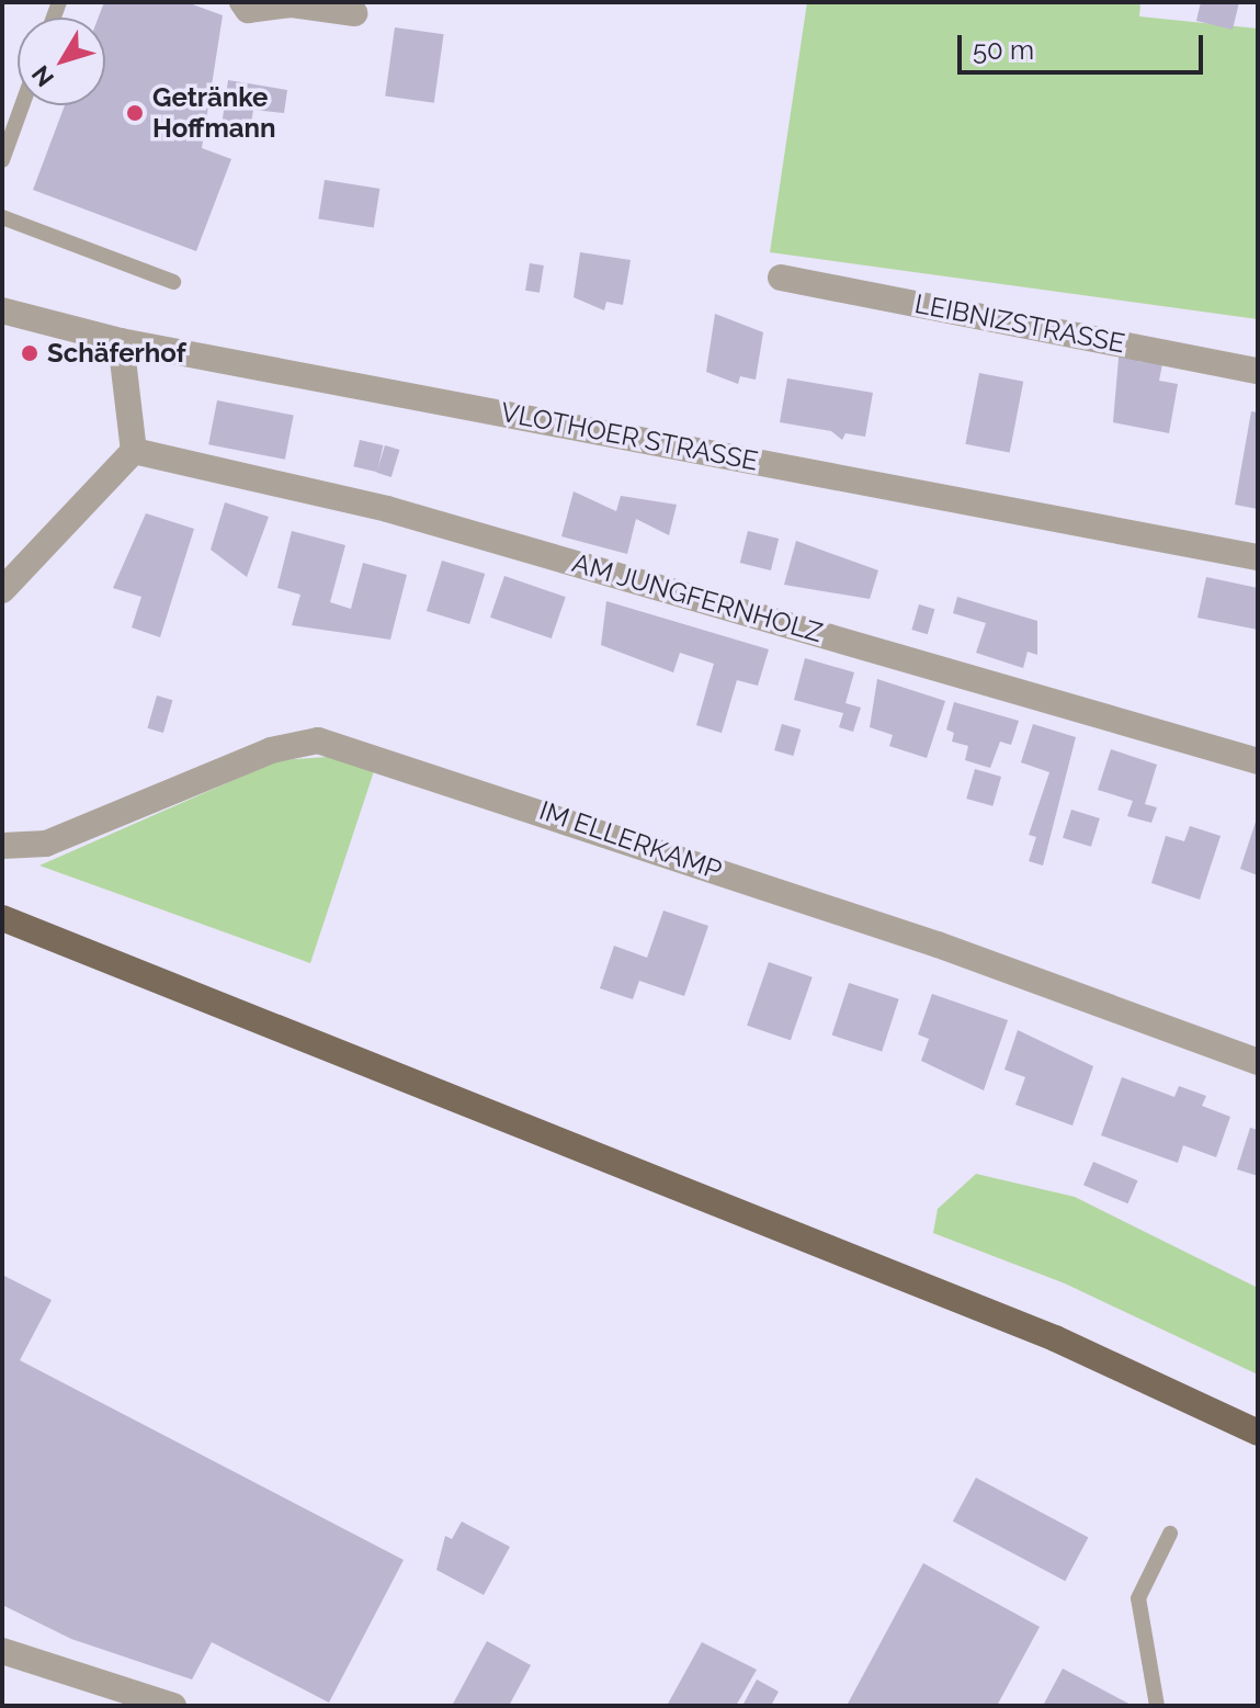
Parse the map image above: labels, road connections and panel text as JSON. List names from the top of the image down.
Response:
{
  "streets": {
    "street": [
      "LEIBNIZSTRASSE",
      "VLOTHOER STRASSE",
      "AM JUNGFERNHOLZ",
      "IM ELLERKAMP"
    ]
  },
  "places": ["Getränke Hoffmann", "Schäferhof"],
  "scale_bar": "50 m",
  "north": "bottom left"
}
